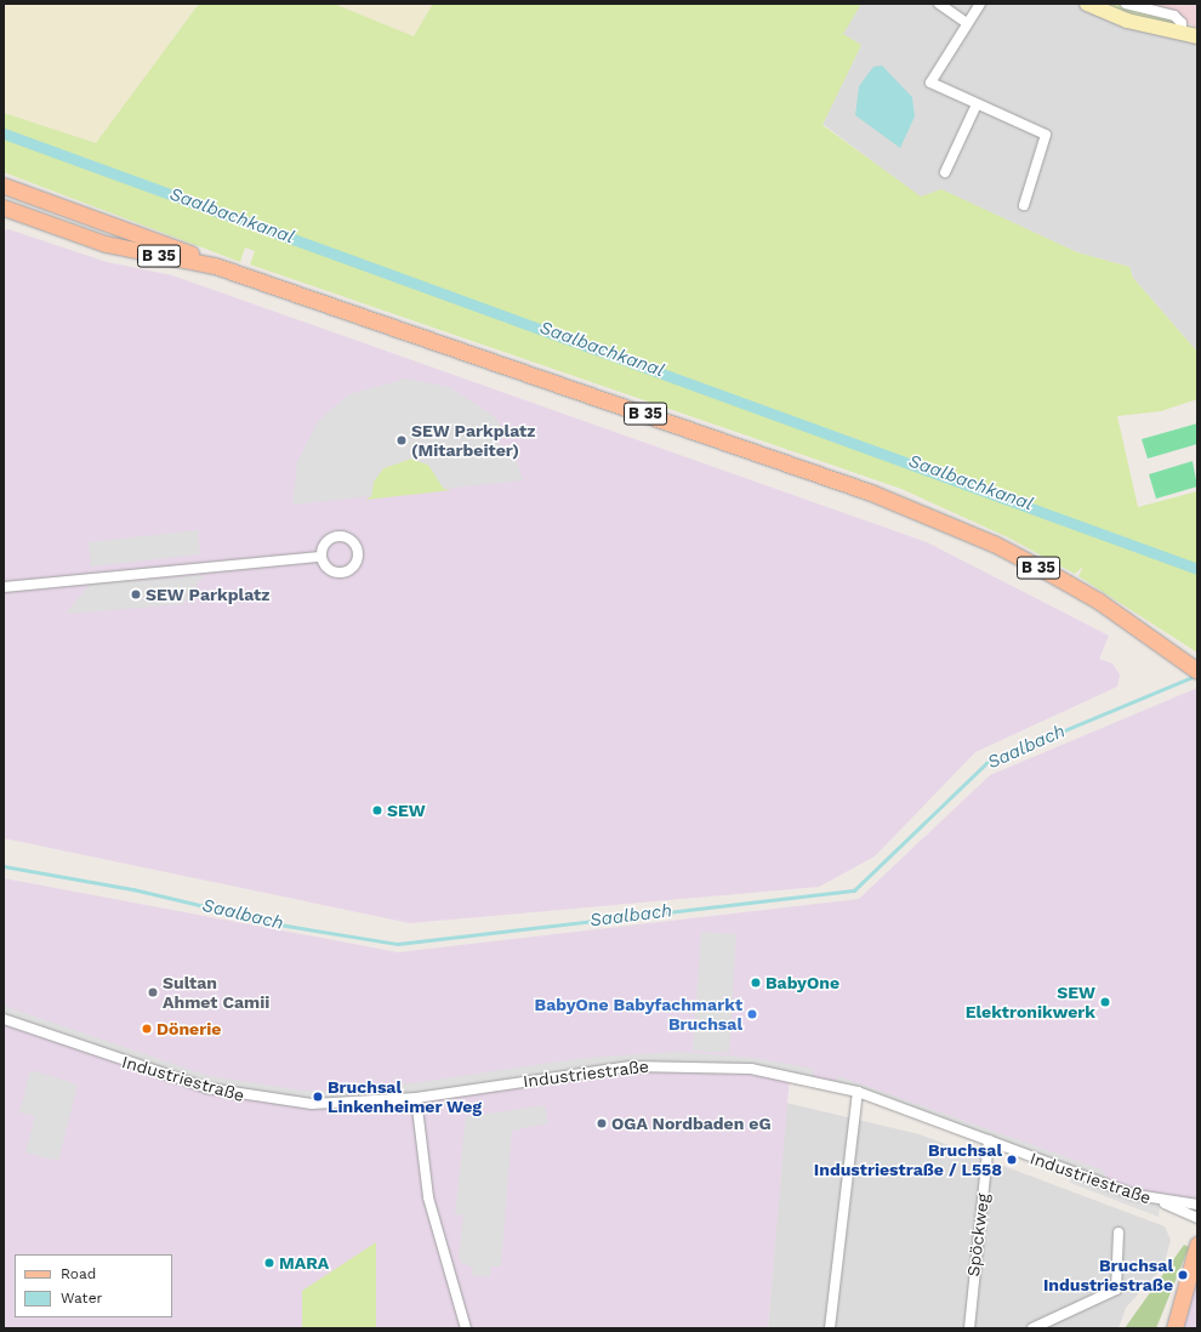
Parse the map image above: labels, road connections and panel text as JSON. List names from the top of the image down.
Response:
{
  "streets": {
    "main road": ["B 35"],
    "street": ["Industriestraße", "Spöckweg"]
  },
  "crossings": [
    ["Industriestraße", "Spöckweg"]
  ],
  "water": ["Saalbachkanal", "Saalbach"],
  "places": [
    "SEW Parkplatz (Mitarbeiter)",
    "SEW Parkplatz",
    "SEW",
    "BabyOne",
    "Sultan Ahmet Camii",
    "SEW Elektronikwerk",
    "BabyOne Babyfachmarkt Bruchsal",
    "Dönerie",
    "Bruchsal Linkenheimer Weg",
    "OGA Nordbaden eG",
    "Bruchsal Industriestraße / L558",
    "MARA",
    "Bruchsal Industriestraße"
  ],
  "legend": ["Road", "Water"]
}
